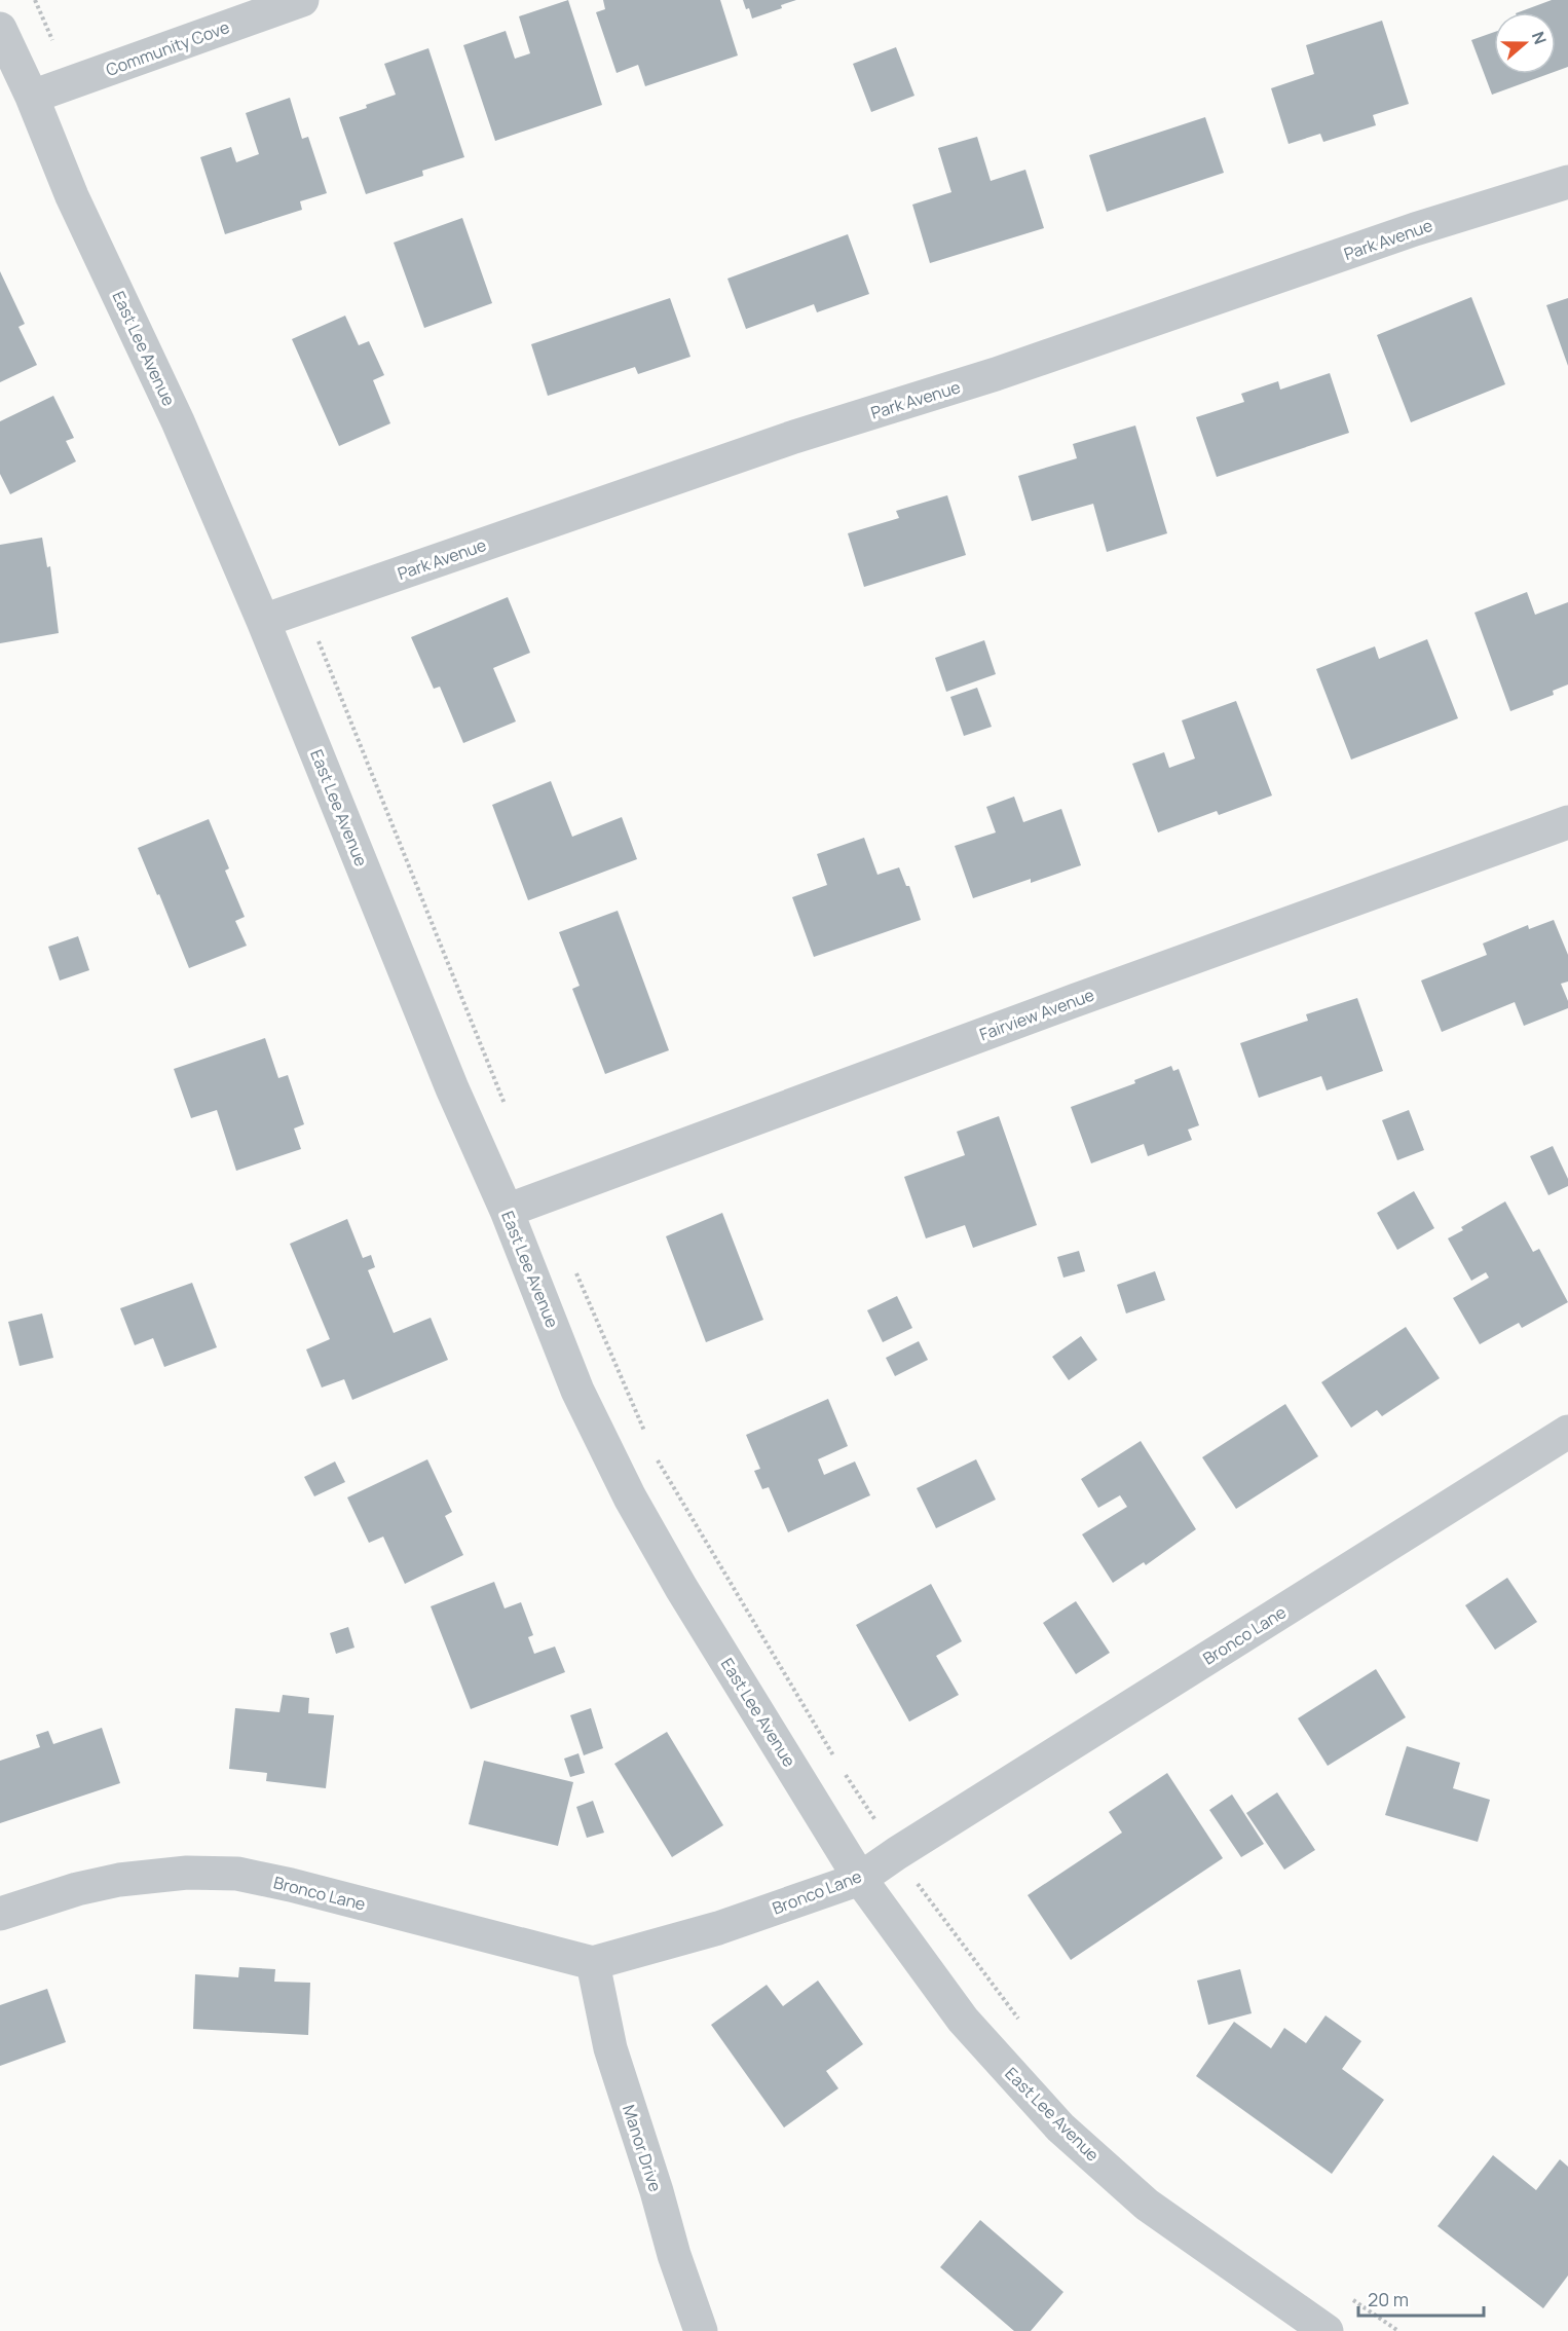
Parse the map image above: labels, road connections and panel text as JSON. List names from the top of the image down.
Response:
{
  "streets": {
    "street": [
      "Community Cove",
      "Park Avenue",
      "East Lee Avenue",
      "Fairview Avenue",
      "Bronco Lane",
      "Manor Drive"
    ]
  },
  "crossings": [
    ["Community Cove", "East Lee Avenue"],
    ["Park Avenue", "East Lee Avenue"],
    ["East Lee Avenue", "Fairview Avenue"],
    ["East Lee Avenue", "Bronco Lane"],
    ["Bronco Lane", "Manor Drive"]
  ],
  "scale_bar": "20 m",
  "north": "right"
}
